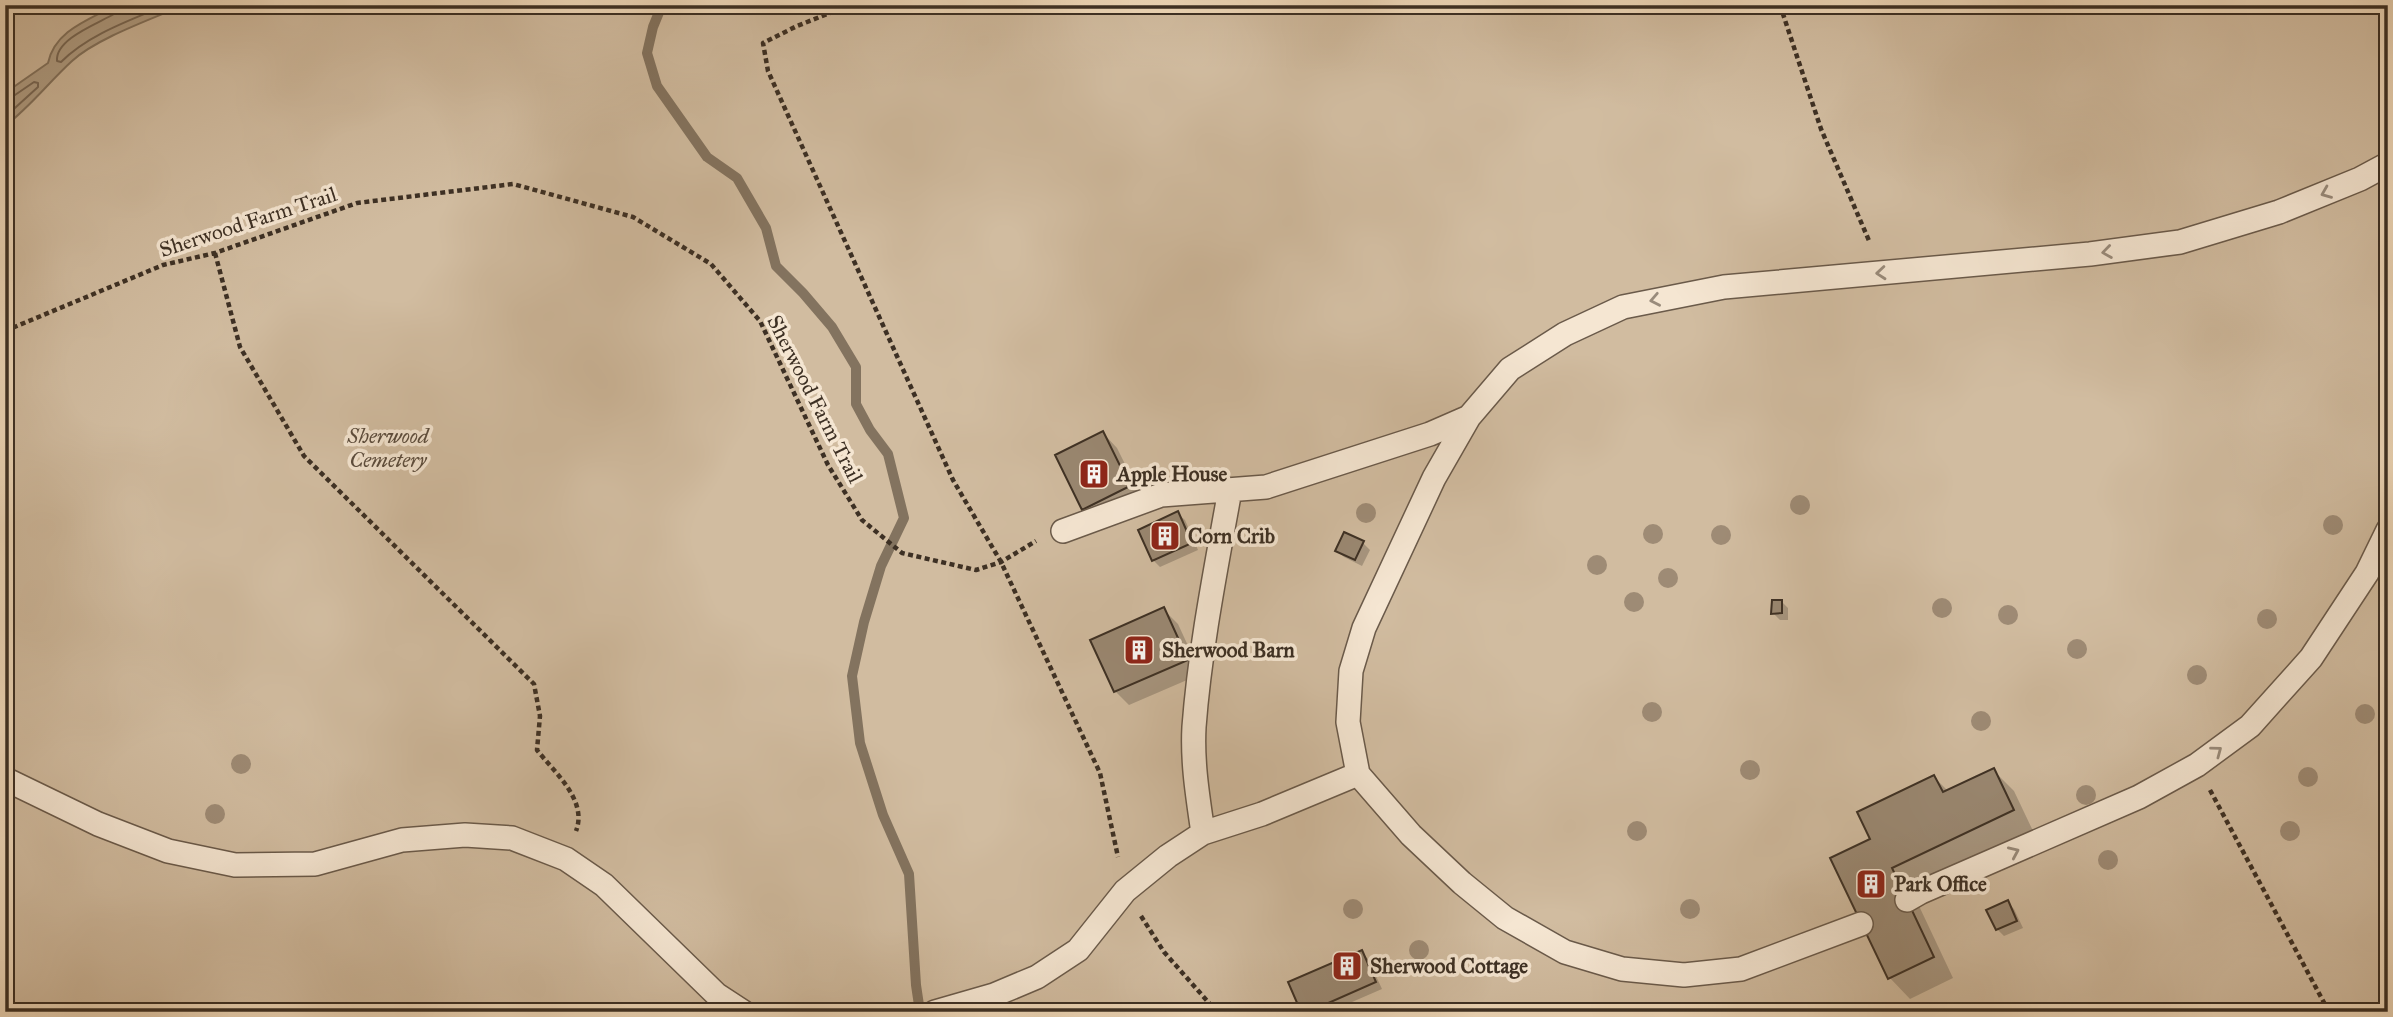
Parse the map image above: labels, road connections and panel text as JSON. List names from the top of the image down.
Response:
{
  "streets": {
    "path": ["Sherwood Farm Trail"]
  },
  "parks": ["Sherwood Cemetery"],
  "places": {
    "building": [
      "Apple House",
      "Corn Crib",
      "Sherwood Barn",
      "Park Office",
      "Sherwood Cottage"
    ]
  }
}
